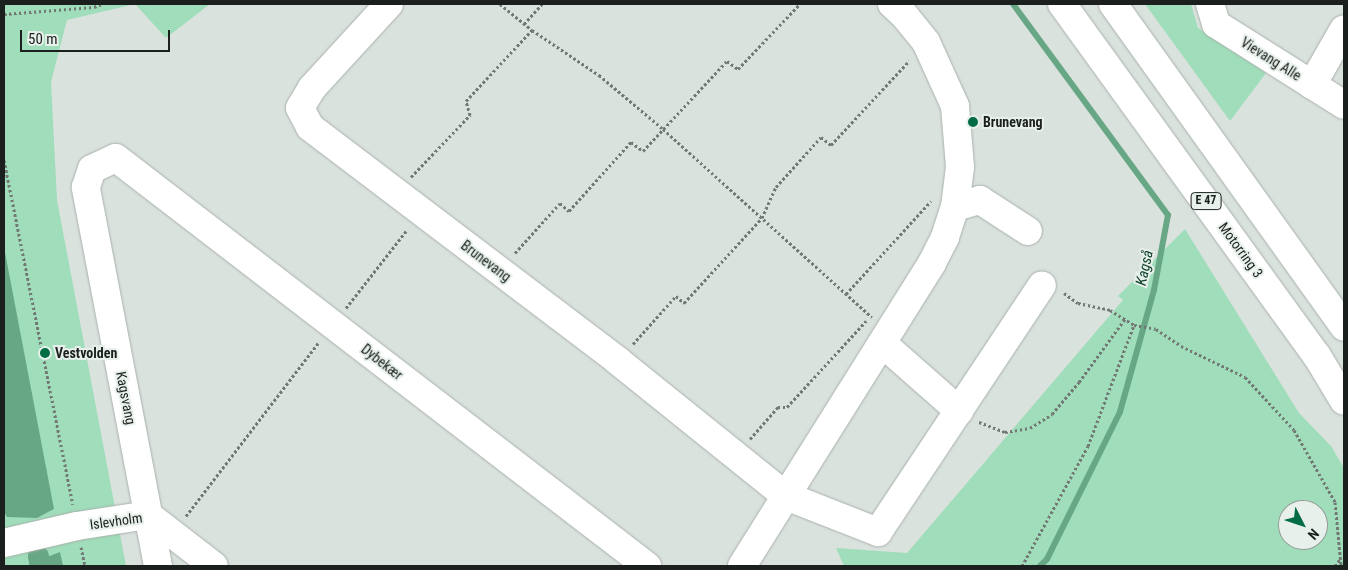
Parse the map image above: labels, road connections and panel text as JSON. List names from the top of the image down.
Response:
{
  "streets": {
    "main road": [
      "Vievang Alle",
      "E 47",
      "Motorring 3",
      "Brunevang",
      "Dybekær",
      "Kagsvang",
      "Islevholm"
    ]
  },
  "crossings": [
    ["Dybekær", "Kagsvang"],
    ["Kagsvang", "Islevholm"]
  ],
  "water": ["Kagså"],
  "places": ["Brunevang", "Vestvolden"],
  "scale_bar": "50 m",
  "north": "bottom right"
}
